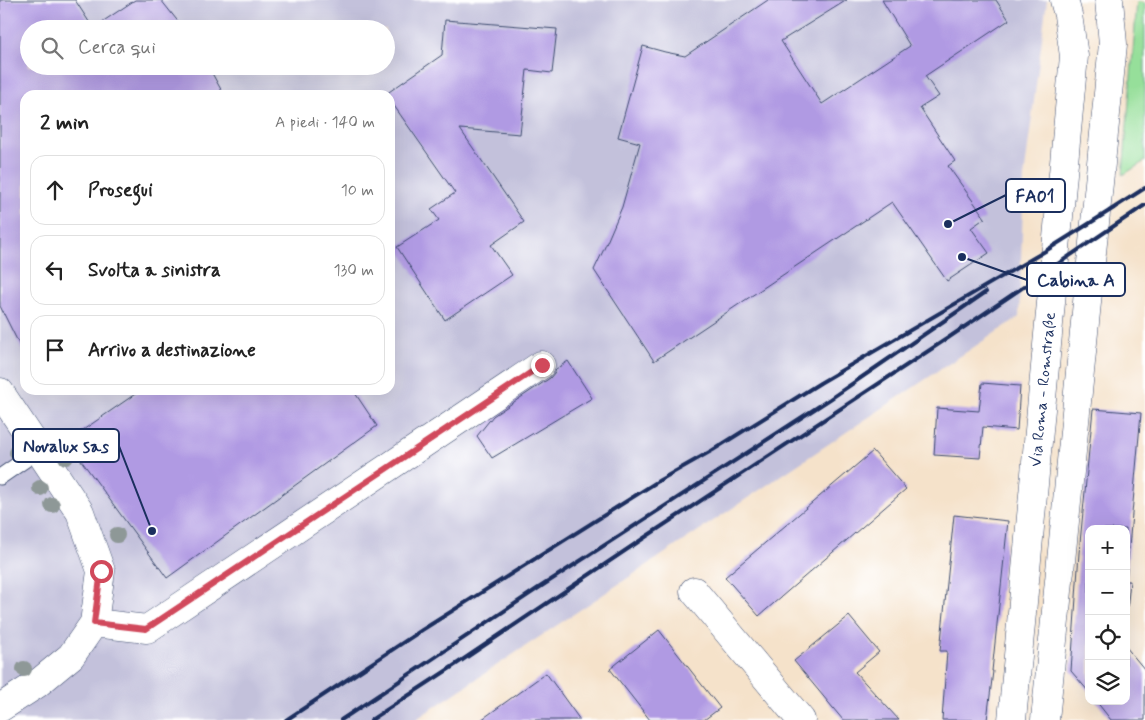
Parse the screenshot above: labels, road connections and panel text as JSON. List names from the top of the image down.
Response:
{
  "streets": {
    "street": ["Via Roma - Romstraße"]
  },
  "places": ["FA01", "Cabina A", "Novalux sas"],
  "page": {
    "search": "Cerca qui",
    "heading": ["2 min", "A piedi · 140 m"],
    "list": [
      ["Prosegui", "10 m"],
      ["Svolta a sinistra", "130 m"],
      "Arrivo a destinazione"
    ],
    "map_buttons": ["+", "−"]
  }
}
